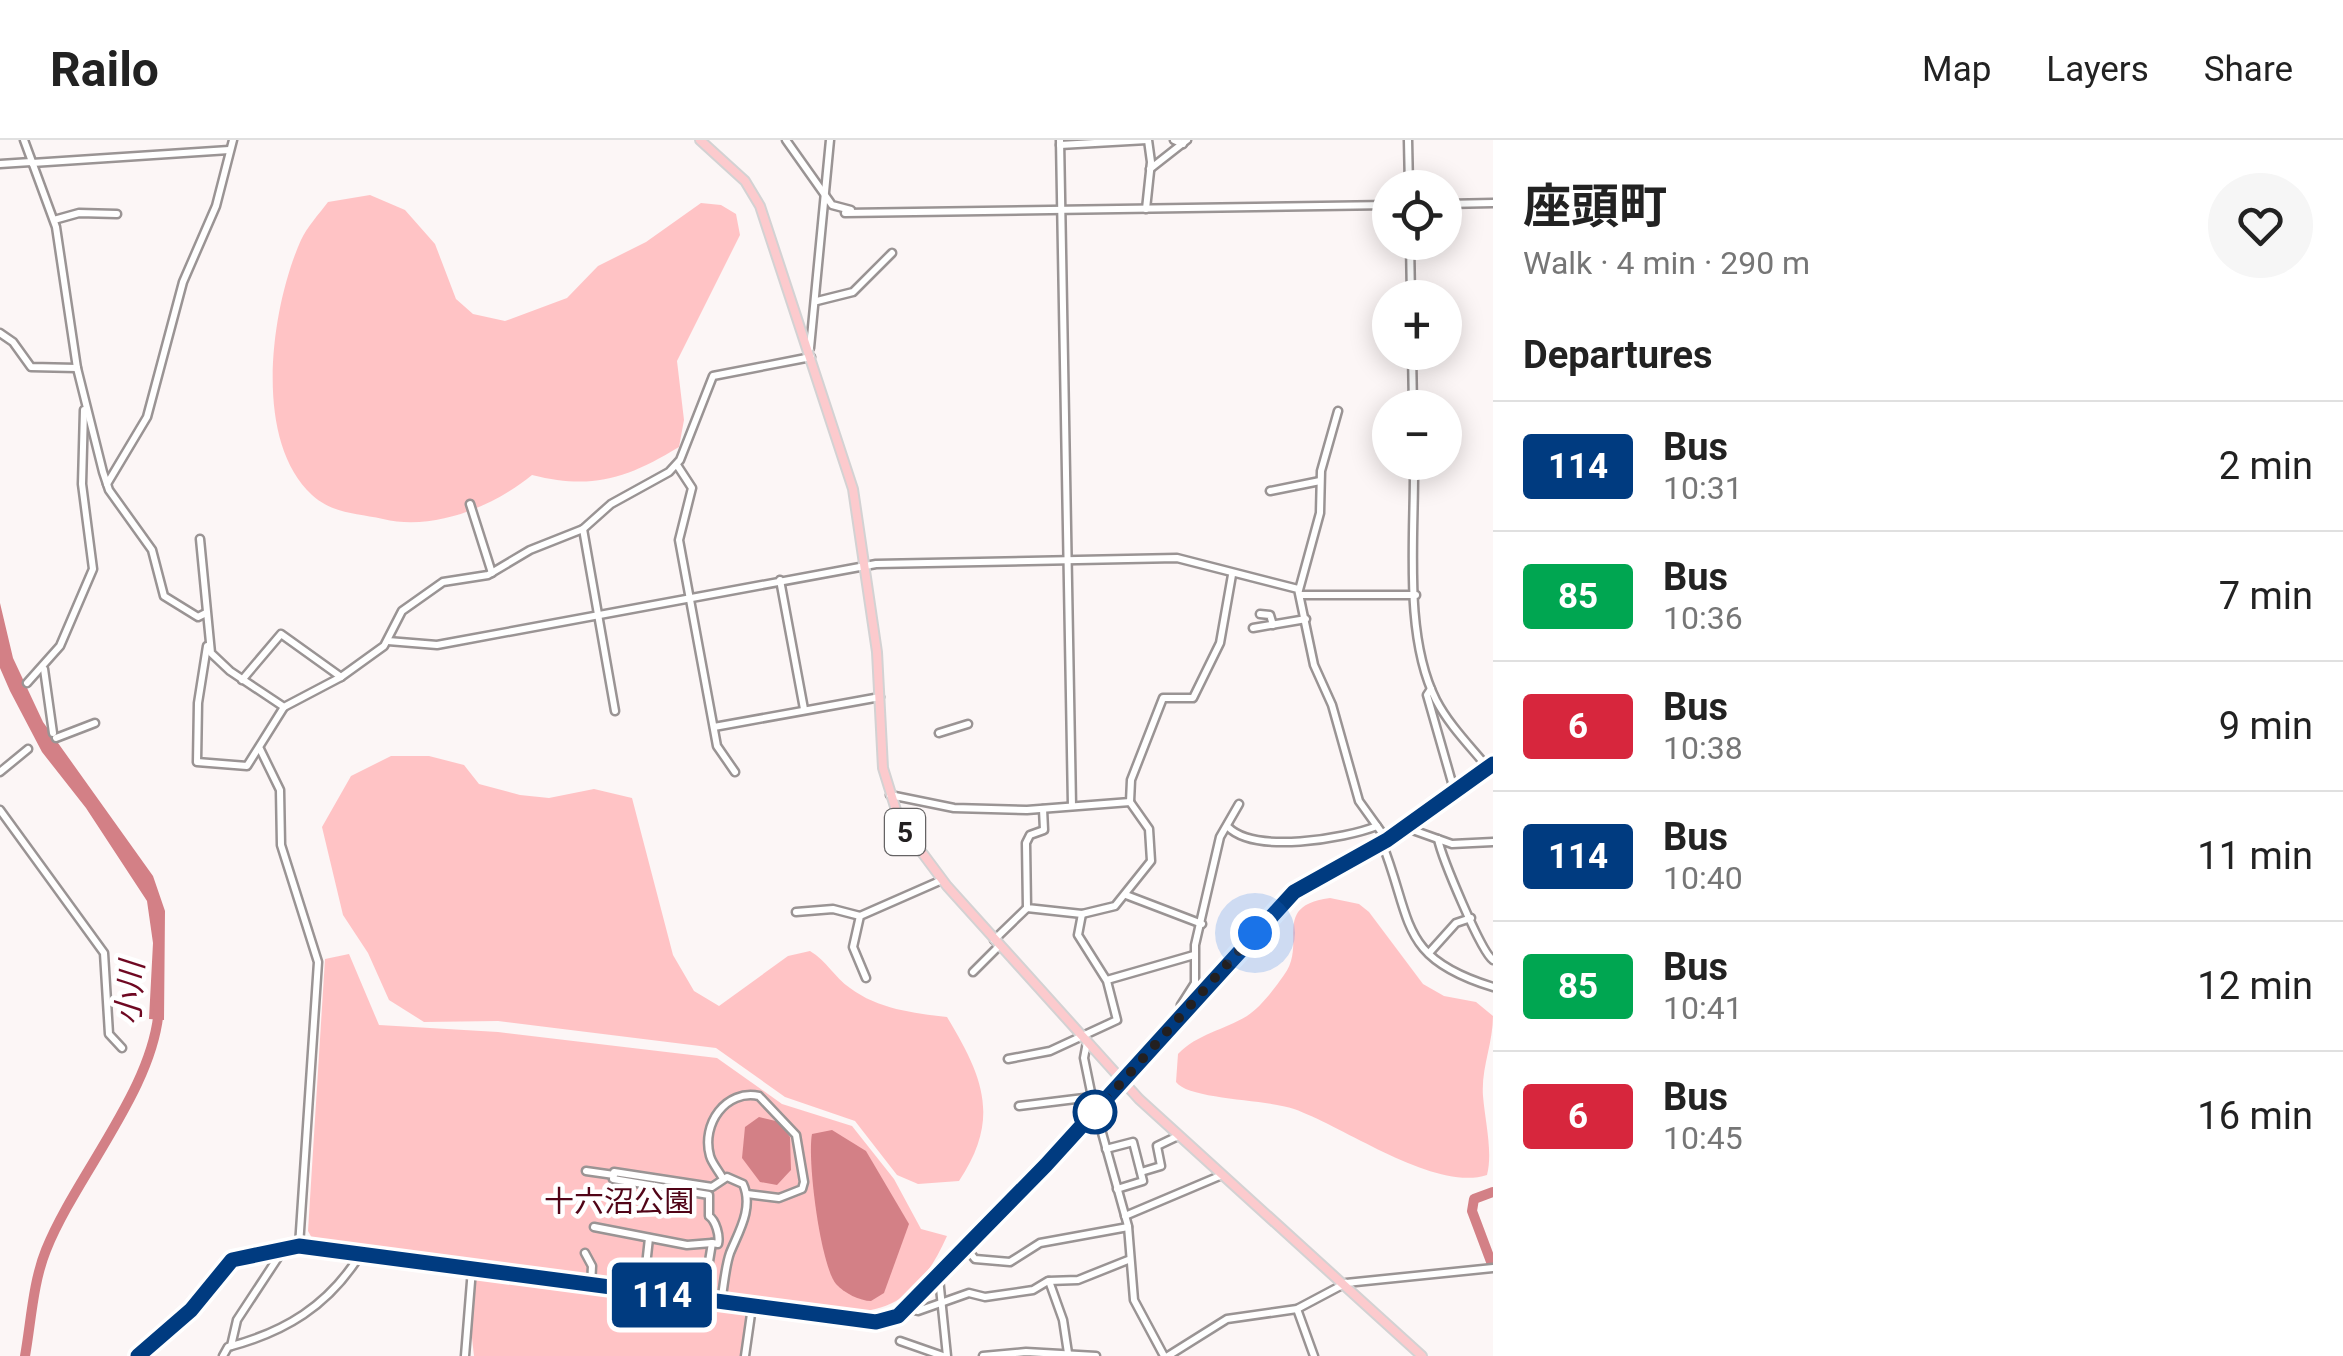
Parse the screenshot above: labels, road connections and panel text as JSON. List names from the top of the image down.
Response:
{
  "streets": {
    "main road": ["5"]
  },
  "water": ["小川"],
  "parks": ["十六沼公園"],
  "lines": ["bus line 114"],
  "page": {
    "header": "Railo",
    "nav": ["Map", "Layers", "Share"],
    "on_map": "114",
    "heading": [
      ["座頭町", "Walk · 4 min · 290 m"],
      "Departures"
    ],
    "map_buttons": ["+", "−"],
    "list": [
      {
        "mark": "114",
        "name": "Bus",
        "note": "10:31",
        "value": "2 min"
      },
      {
        "mark": "85",
        "name": "Bus",
        "note": "10:36",
        "value": "7 min"
      },
      {
        "mark": "6",
        "name": "Bus",
        "note": "10:38",
        "value": "9 min"
      },
      {
        "mark": "114",
        "name": "Bus",
        "note": "10:40",
        "value": "11 min"
      },
      {
        "mark": "85",
        "name": "Bus",
        "note": "10:41",
        "value": "12 min"
      },
      {
        "mark": "6",
        "name": "Bus",
        "note": "10:45",
        "value": "16 min"
      }
    ]
  }
}
